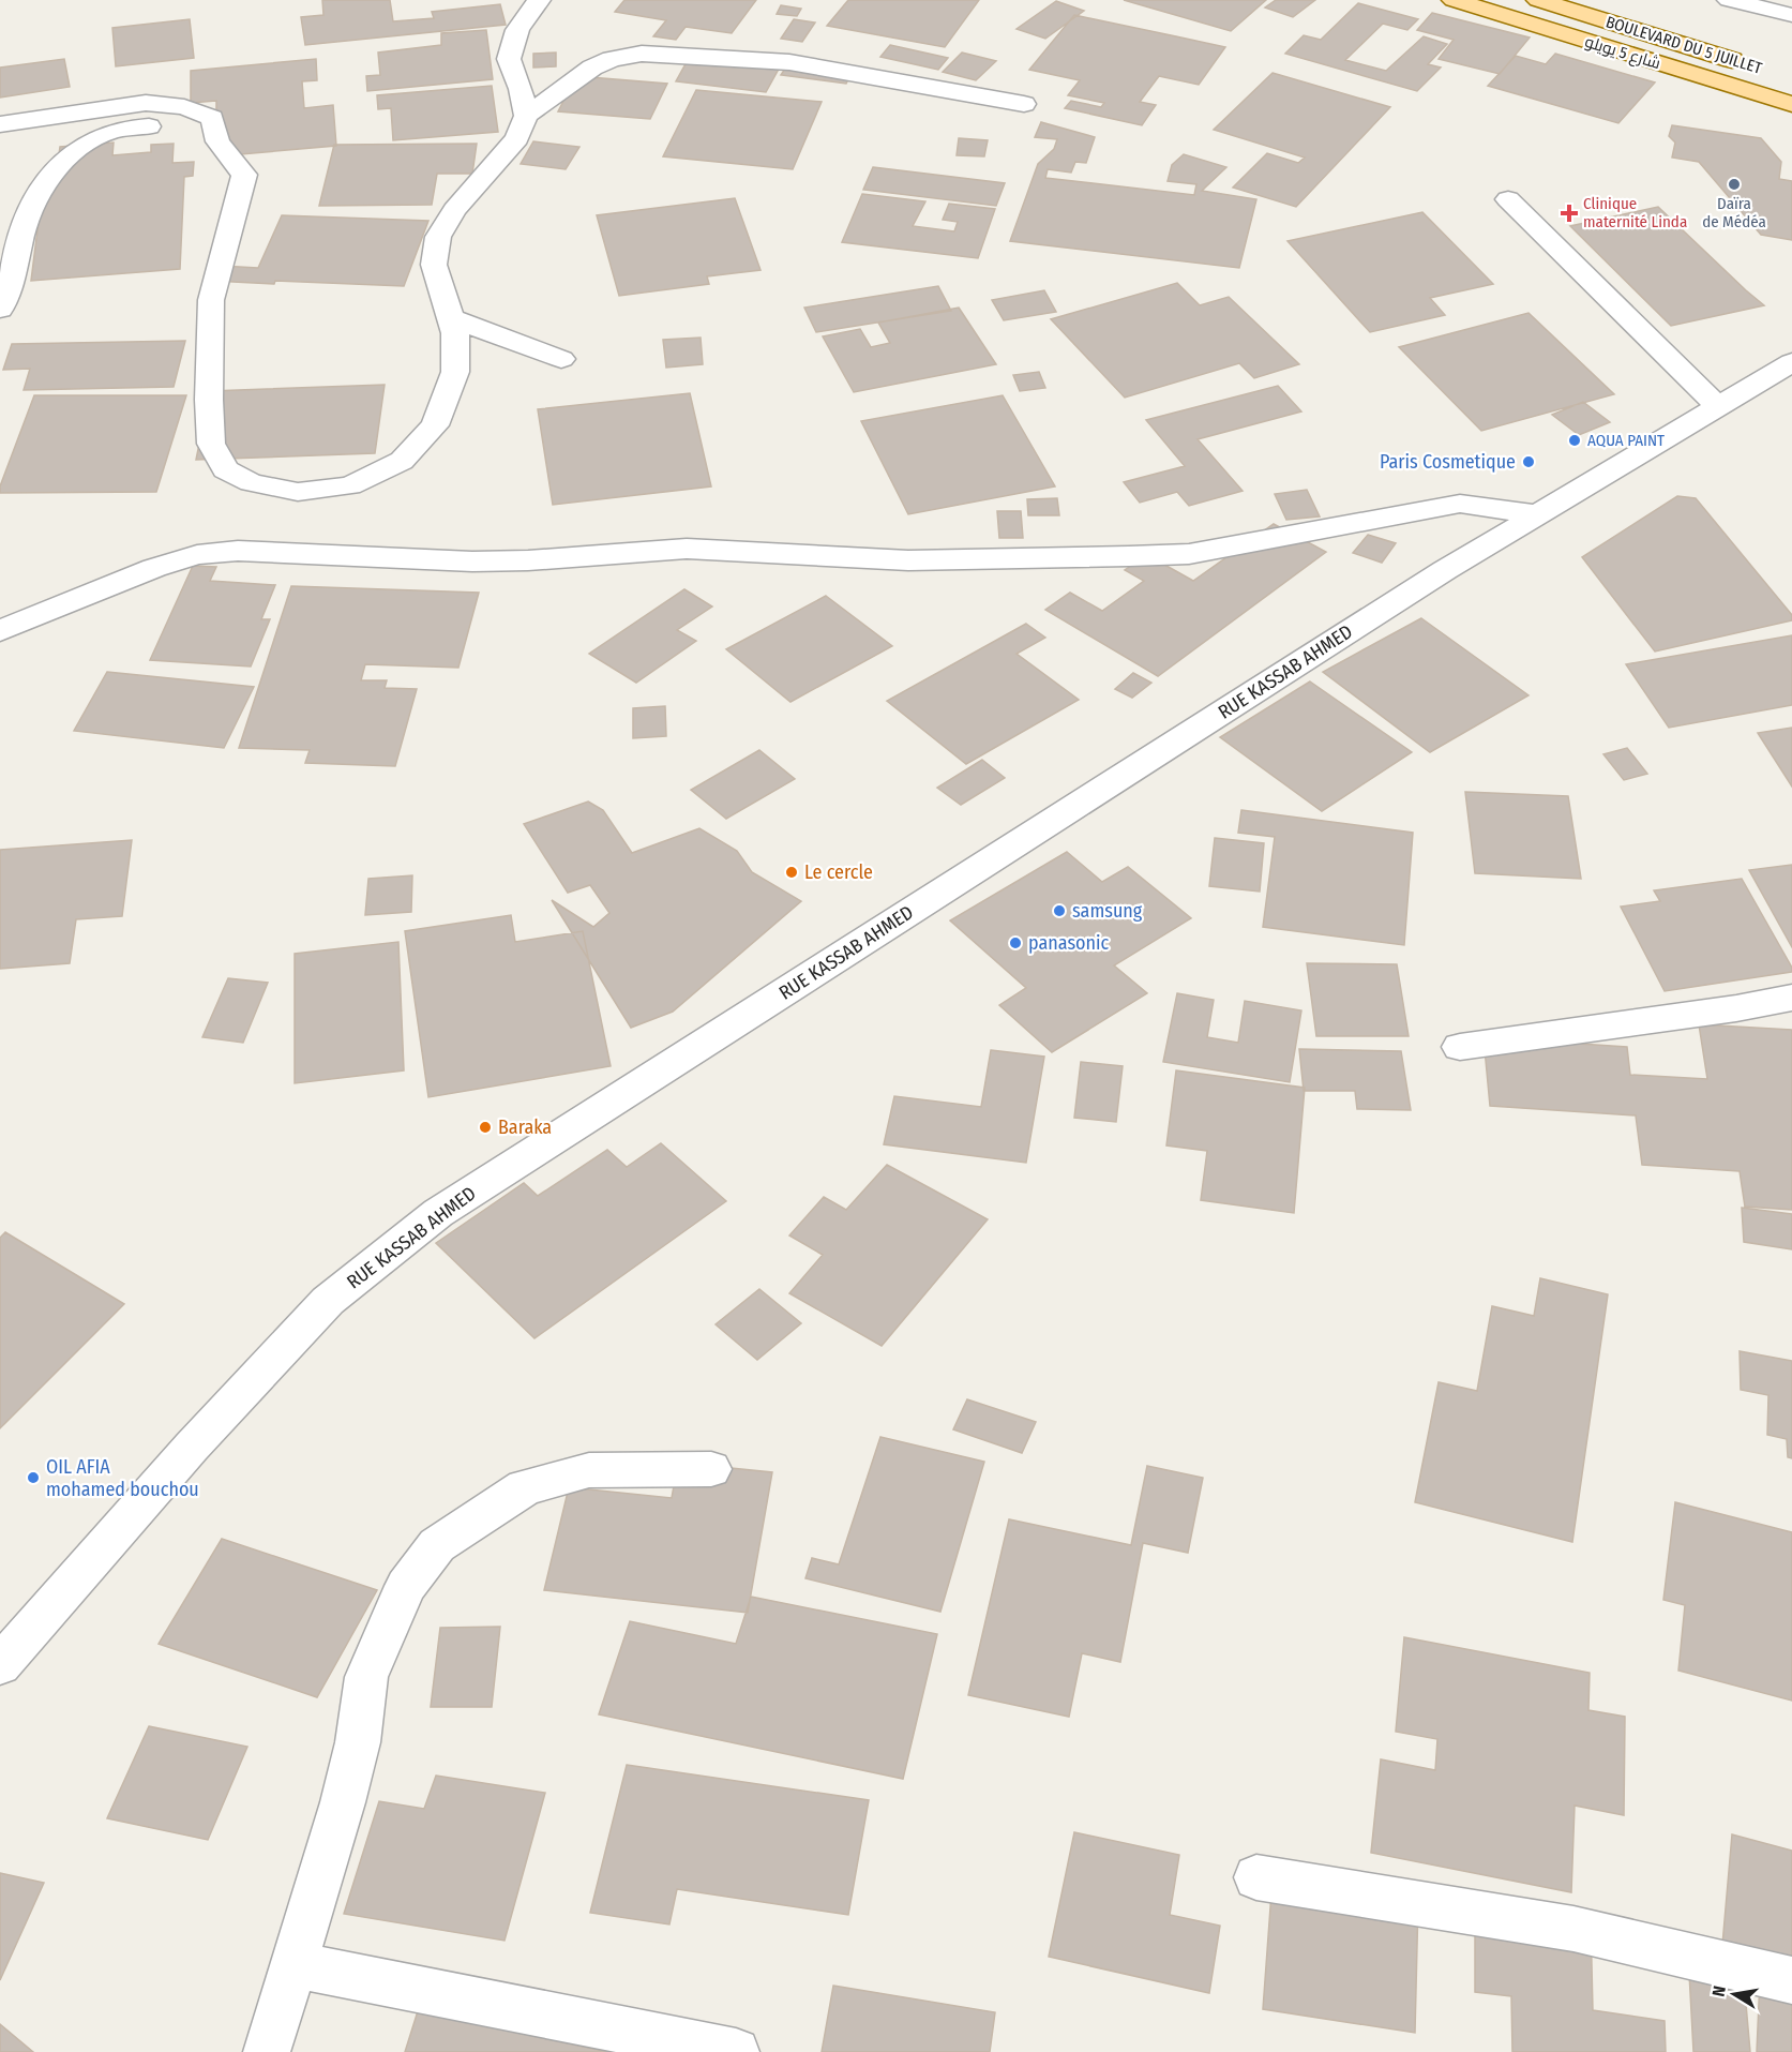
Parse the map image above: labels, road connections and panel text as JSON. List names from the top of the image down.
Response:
{
  "streets": {
    "main road": ["BOULEVARD DU 5 JUILLET", "شارع 5 يويلو"],
    "street": ["RUE KASSAB AHMED"]
  },
  "places": {
    "other": [
      "Daïra de Médéa",
      "AQUA PAINT",
      "Paris Cosmetique",
      "Le cercle",
      "samsung",
      "panasonic",
      "Baraka",
      "OIL AFIA mohamed bouchou"
    ],
    "health": ["Clinique maternité Linda"]
  },
  "north": "left"
}
